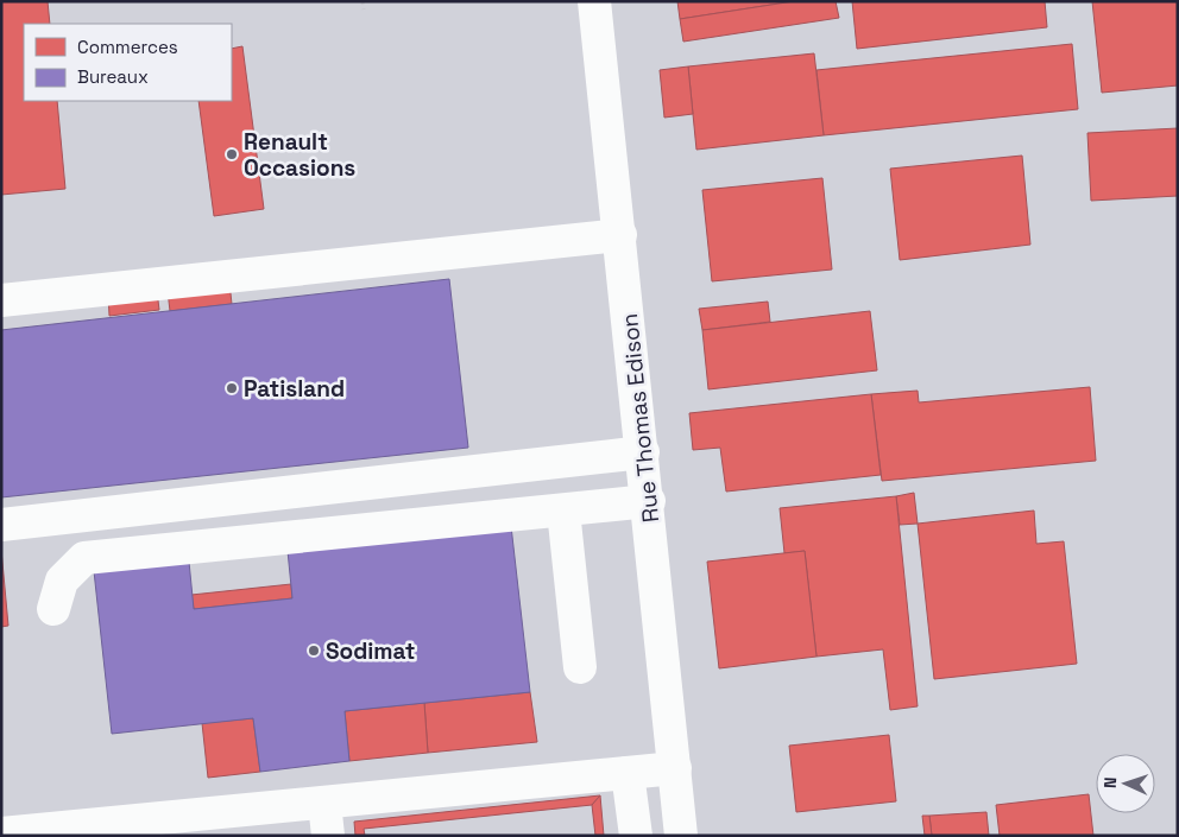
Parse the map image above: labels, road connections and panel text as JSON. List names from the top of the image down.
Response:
{
  "streets": {
    "street": ["Rue Thomas Edison"]
  },
  "places": ["Renault Occasions", "Patisland", "Sodimat"],
  "legend": ["Commerces", "Bureaux"],
  "north": "left"
}
